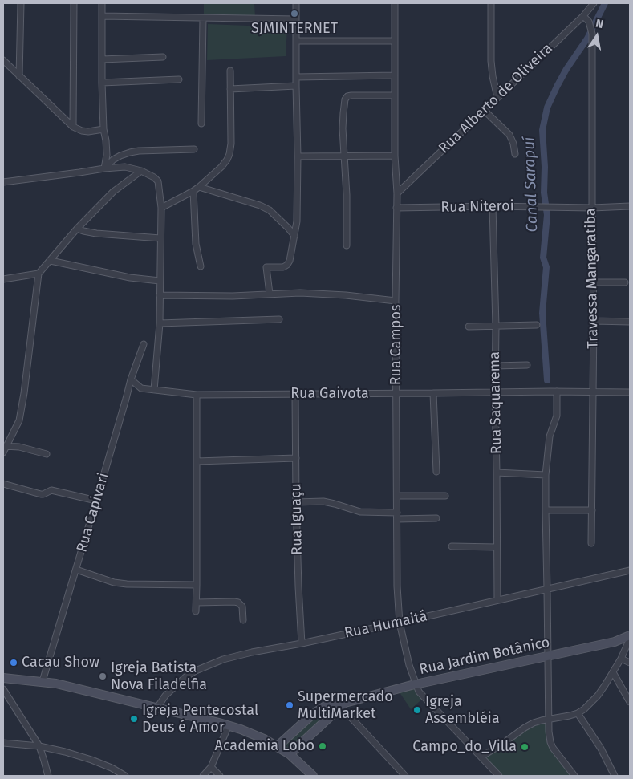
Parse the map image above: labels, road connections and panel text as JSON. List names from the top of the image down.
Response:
{
  "streets": {
    "main road": ["Rua Jardim Botânico"],
    "street": [
      "Rua Alberto de Oliveira",
      "Rua Niteroi",
      "Travessa Mangaratiba",
      "Rua Campos",
      "Rua Gaivota",
      "Rua Saquarema",
      "Rua Capivari",
      "Rua Iguaçu",
      "Rua Humaitá"
    ]
  },
  "crossings": [
    ["Rua Alberto de Oliveira", "Travessa Mangaratiba"],
    ["Rua Alberto de Oliveira", "Rua Campos"],
    ["Rua Niteroi", "Travessa Mangaratiba"],
    ["Rua Niteroi", "Rua Campos"],
    ["Rua Niteroi", "Rua Saquarema"],
    ["Travessa Mangaratiba", "Rua Gaivota"],
    ["Rua Campos", "Rua Gaivota"],
    ["Rua Campos", "Rua Humaitá"],
    ["Rua Campos", "Rua Jardim Botânico"],
    ["Rua Gaivota", "Rua Saquarema"],
    ["Rua Gaivota", "Rua Capivari"],
    ["Rua Gaivota", "Rua Iguaçu"],
    ["Rua Saquarema", "Rua Humaitá"],
    ["Rua Iguaçu", "Rua Humaitá"]
  ],
  "water": ["Canal Sarapuí"],
  "places": [
    "SJMINTERNET",
    "Cacau Show",
    "Igreja Batista Nova Filadelfia",
    "Supermercado MultiMarket",
    "Igreja Assembléia",
    "Igreja Pentecostal Deus é Amor",
    "Academia Lobo",
    "Campo_do_Villa"
  ],
  "north": "top"
}
